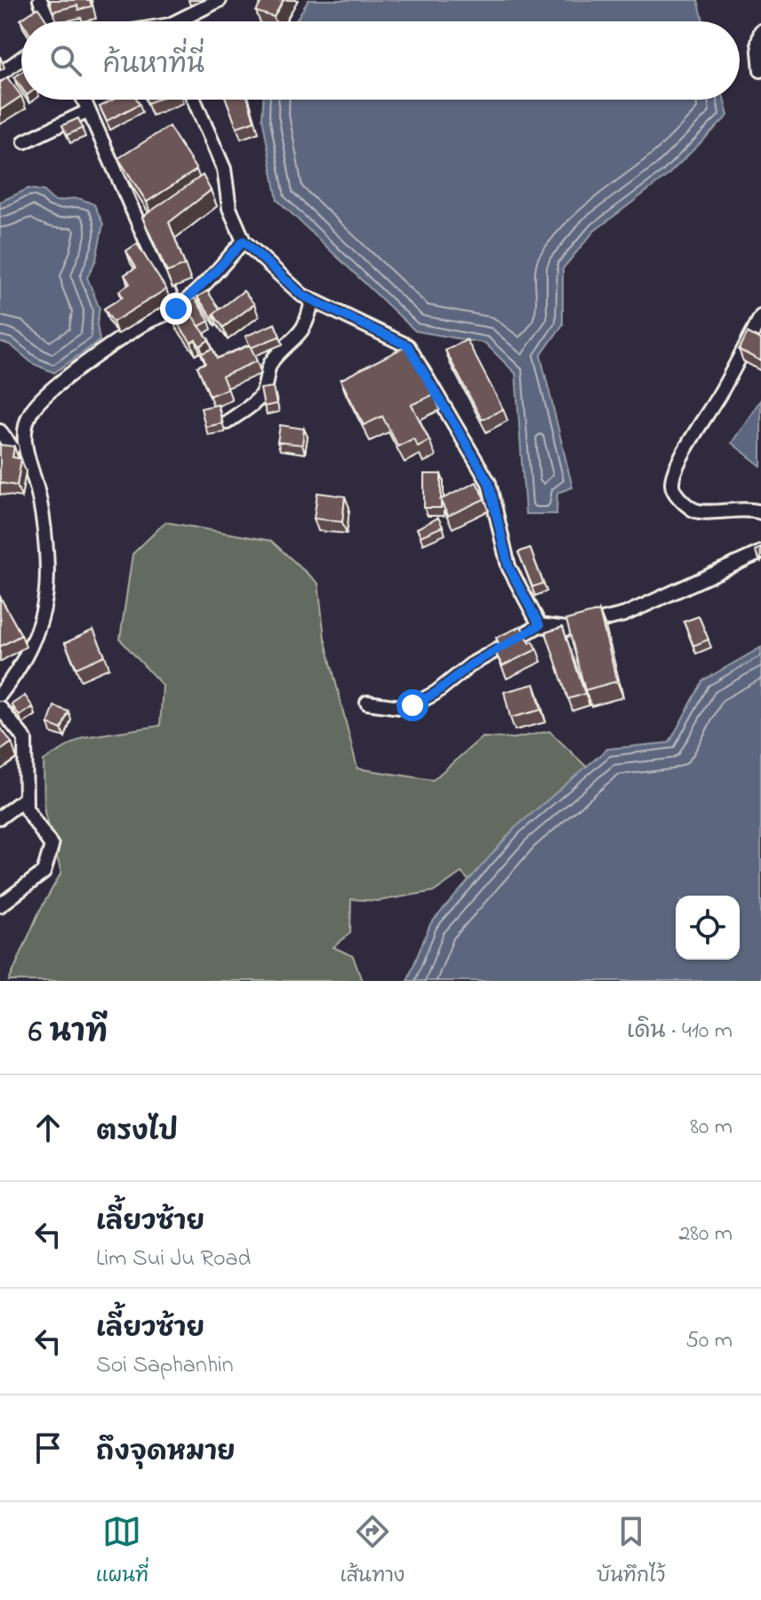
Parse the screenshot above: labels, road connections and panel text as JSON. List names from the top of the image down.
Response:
{
  "page": {
    "search": "ค้นหาที่นี่",
    "heading": ["6 นาที", "เดิน · 410 m"],
    "list": [
      ["ตรงไป", "80 m"],
      ["เลี้ยวซ้าย", "Lim Sui Ju Road", "280 m"],
      ["เลี้ยวซ้าย", "Soi Saphanhin", "50 m"],
      "ถึงจุดหมาย"
    ],
    "nav": ["แผนที่", "เส้นทาง", "บันทึกไว้"]
  }
}
